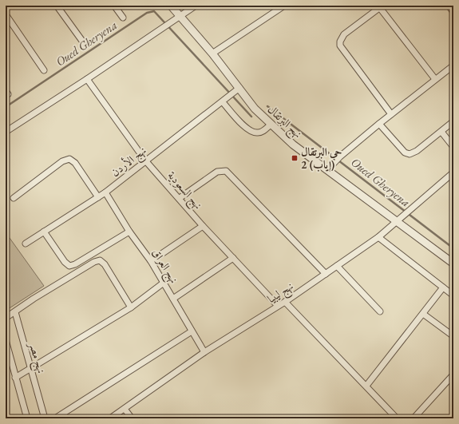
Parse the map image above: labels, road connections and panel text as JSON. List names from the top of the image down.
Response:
{
  "streets": {
    "street": [
      "نهج البرتقال",
      "نهج الأردن",
      "نهج السعودية",
      "نهج العراق",
      "نهج ليبيا",
      "نهج مصر"
    ]
  },
  "crossings": [
    ["نهج البرتقال", "نهج الأردن"],
    ["نهج البرتقال", "نهج ليبيا"],
    ["نهج الأردن", "نهج السعودية"],
    ["نهج الأردن", "نهج العراق"],
    ["نهج السعودية", "نهج ليبيا"],
    ["نهج العراق", "نهج ليبيا"]
  ],
  "water": ["Oued Gheryena"],
  "places": {
    "transit": ["حي البرتقال 2 (إياب)"]
  }
}
